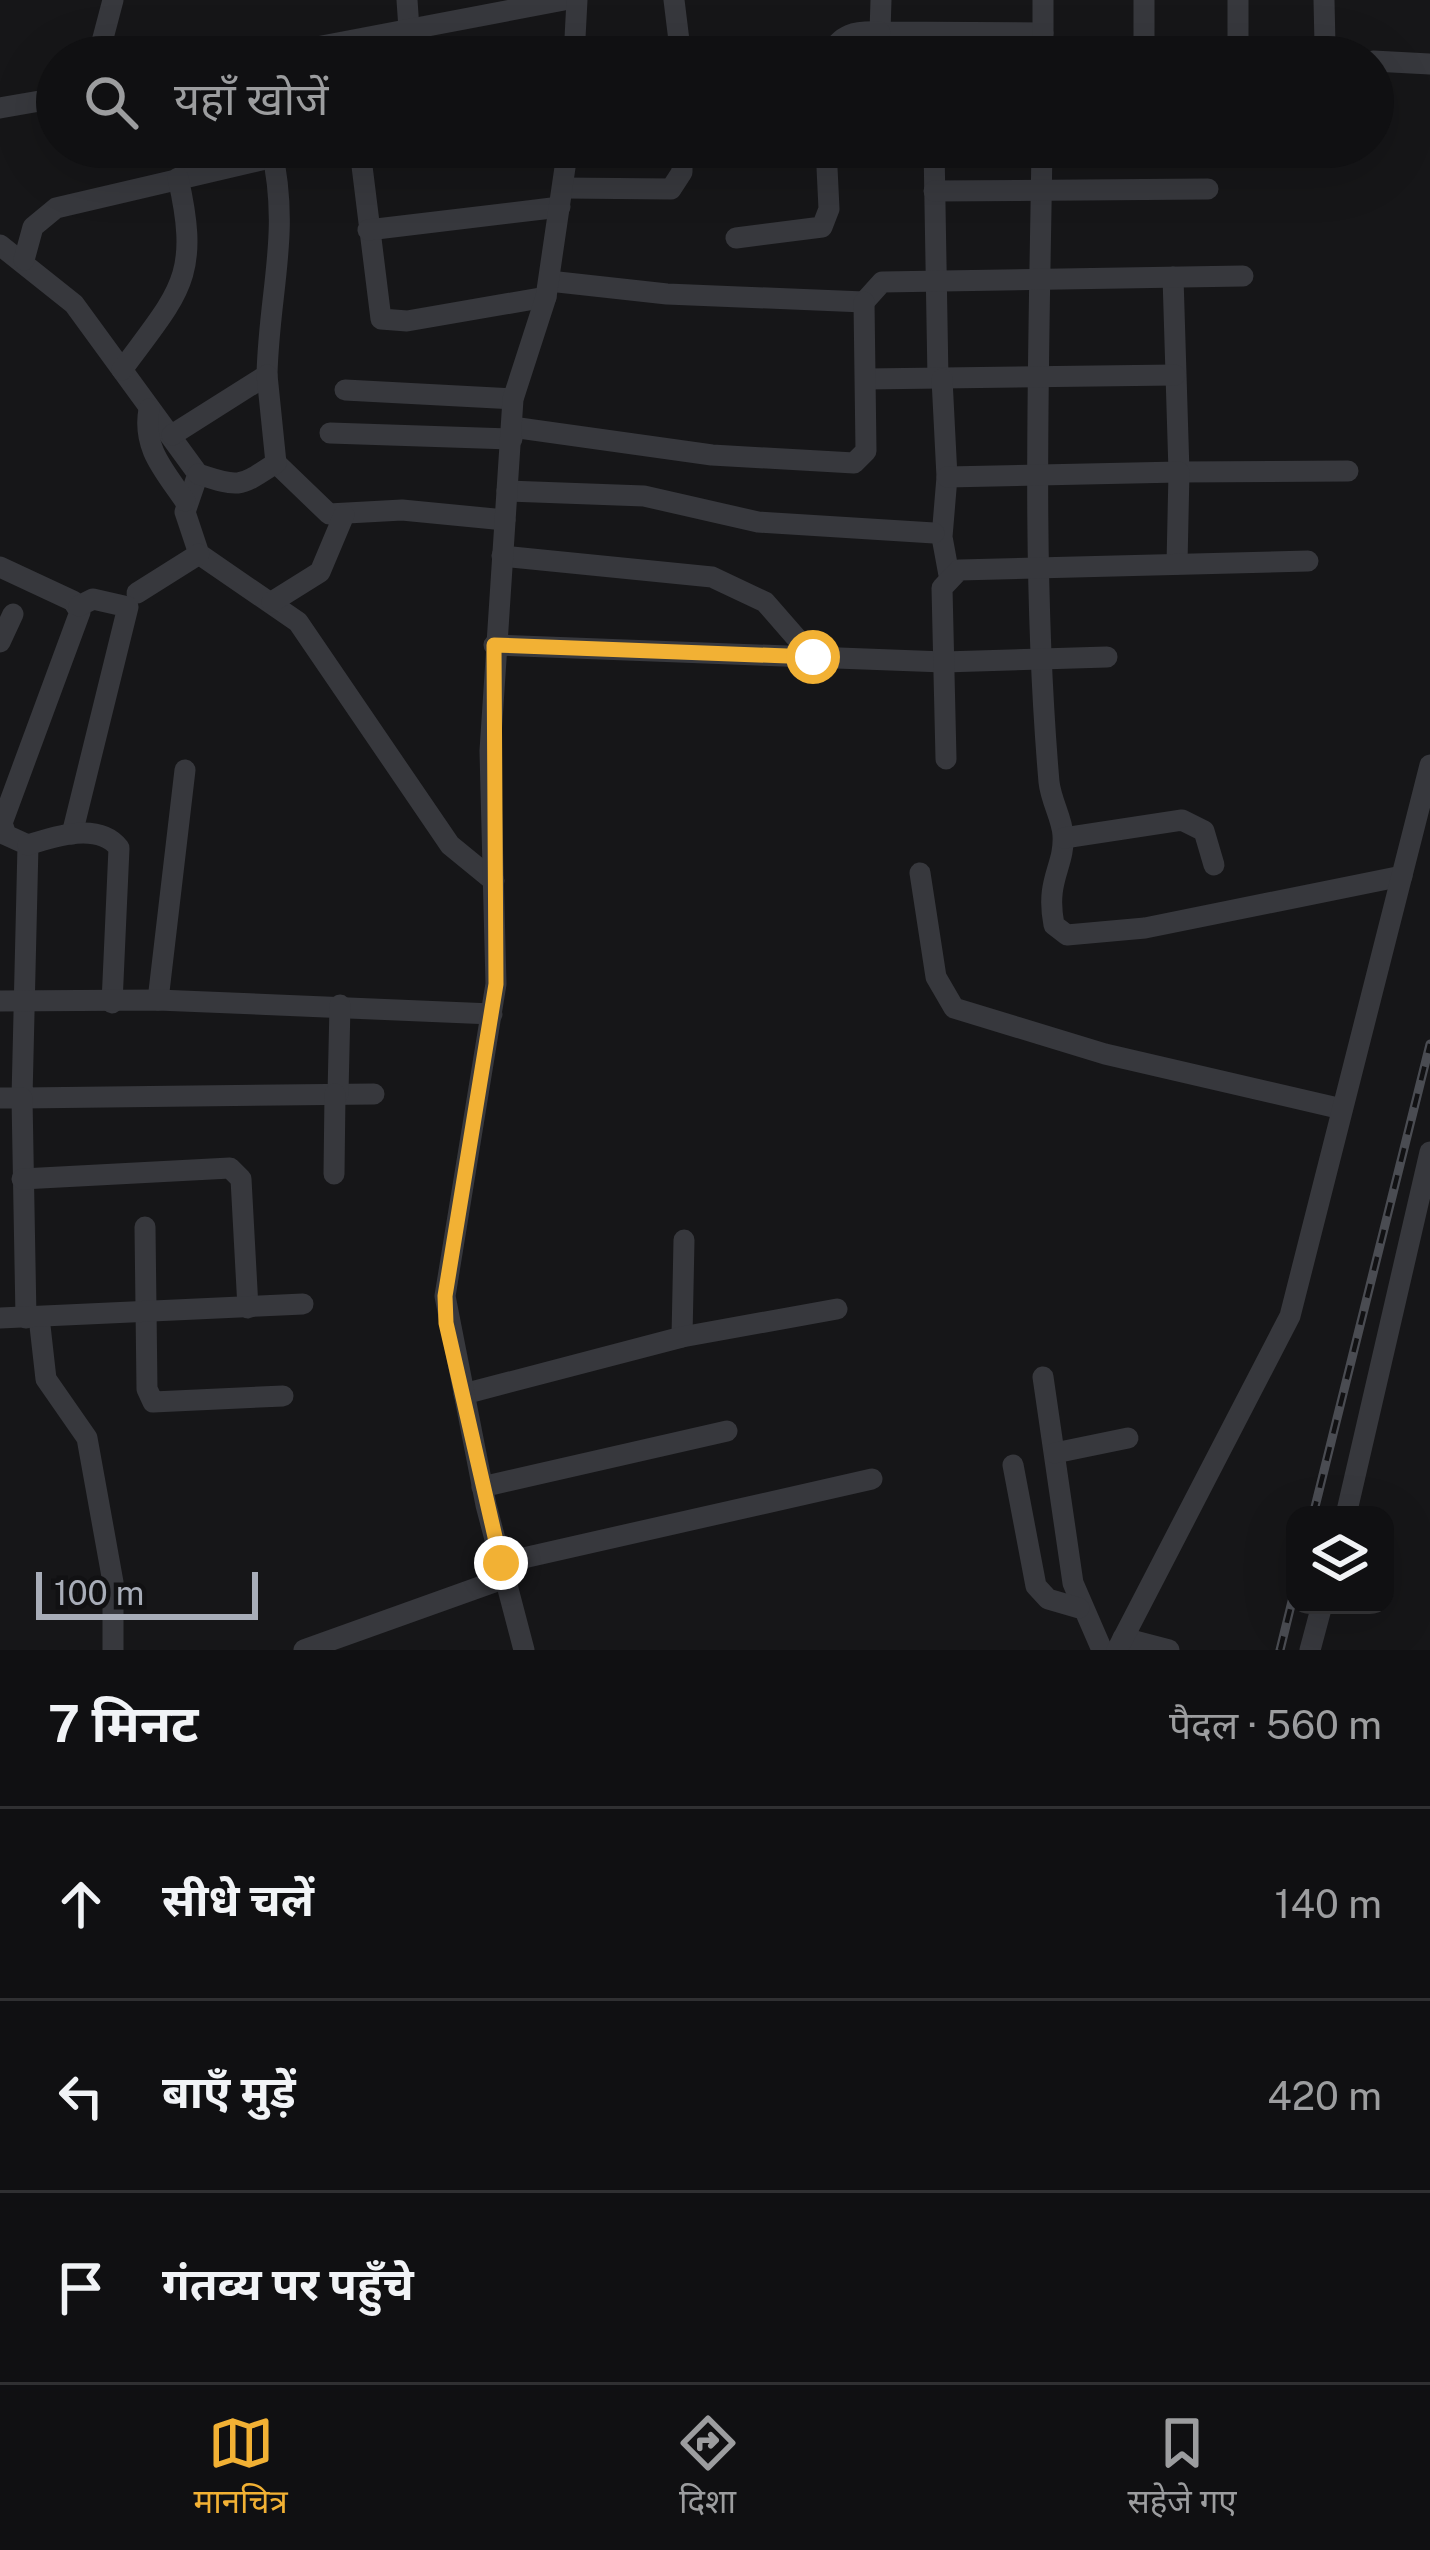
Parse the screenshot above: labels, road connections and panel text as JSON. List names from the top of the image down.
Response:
{
  "scale_bar": "100 m",
  "page": {
    "search": "यहाँ खोजें",
    "scale": "100 m",
    "heading": ["7 मिनट", "पैदल · 560 m"],
    "list": [
      ["सीधे चलें", "140 m"],
      ["बाएँ मुड़ें", "420 m"],
      "गंतव्य पर पहुँचे"
    ],
    "nav": ["मानचित्र", "दिशा", "सहेजे गए"]
  }
}
